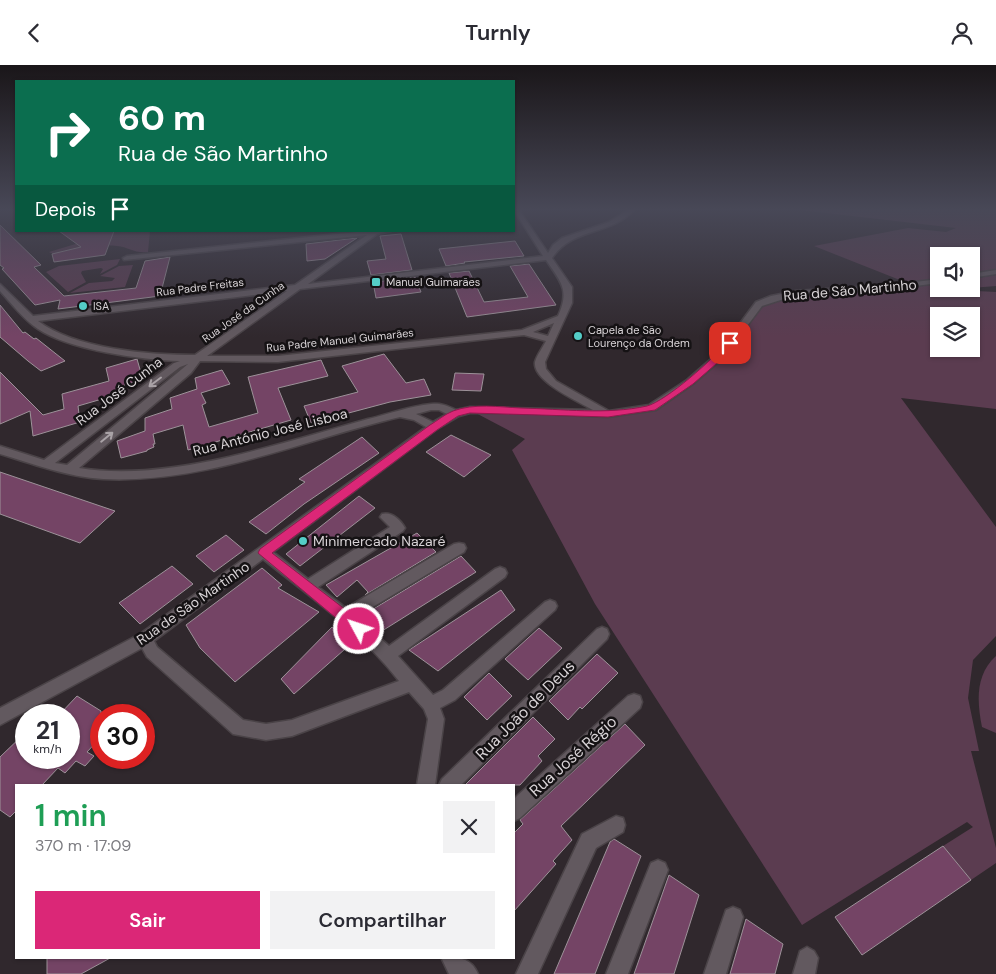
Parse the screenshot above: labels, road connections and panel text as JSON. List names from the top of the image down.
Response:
{
  "streets": {
    "street": [
      "Rua Padre Freitas",
      "Rua de São Martinho",
      "Rua José da Cunha",
      "Rua Padre Manuel Guimarães",
      "Rua José Cunha",
      "Rua António José Lisboa",
      "Rua João de Deus",
      "Rua José Régio"
    ]
  },
  "crossings": [
    ["Rua Padre Freitas", "Rua José da Cunha"],
    ["Rua Padre Freitas", "Rua Padre Manuel Guimarães"],
    ["Rua de São Martinho", "Rua António José Lisboa"],
    ["Rua José da Cunha", "Rua Padre Manuel Guimarães"],
    ["Rua José da Cunha", "Rua José Cunha"],
    ["Rua Padre Manuel Guimarães", "Rua José Cunha"],
    ["Rua José Cunha", "Rua António José Lisboa"]
  ],
  "places": {
    "transit": ["Manuel Guimarães"],
    "other": ["ISA", "Capela de São Lourenço da Ordem", "Minimercado Nazaré"]
  },
  "page": {
    "header": "Turnly",
    "turn": ["60 m", "Rua de São Martinho"],
    "then": "Depois",
    "speed": "21 km/h",
    "limit": "30",
    "heading": ["1 min", "370 m · 17:09"],
    "buttons": ["Sair", "Compartilhar"]
  }
}
